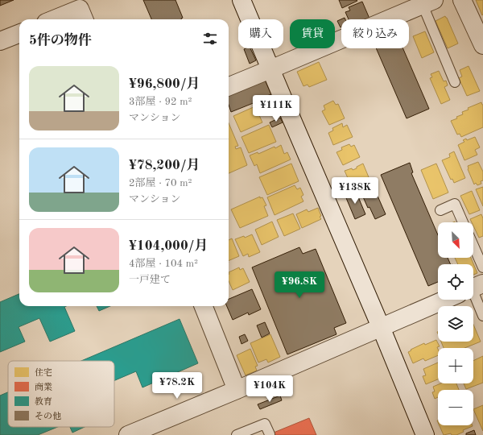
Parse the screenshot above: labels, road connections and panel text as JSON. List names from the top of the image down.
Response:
{
  "legend": [
    "住宅",
    "商業",
    "教育",
    "その他"
  ],
  "north": "bottom right",
  "page": {
    "chip": ["購入", "賃貸", "絞り込み"],
    "heading": "5件の物件",
    "list": [
      {
        "name": "¥96,800/月",
        "note": "3部屋 · 92 m² · マンション"
      },
      {
        "name": "¥78,200/月",
        "note": "2部屋 · 70 m² · マンション"
      },
      {
        "name": "¥104,000/月",
        "note": "4部屋 · 104 m² · 一戸建て"
      }
    ],
    "price": [
      "¥111K",
      "¥138K",
      "¥96.8K",
      "¥78.2K",
      "¥104K"
    ],
    "map_buttons": ["+", "−"]
  }
}
